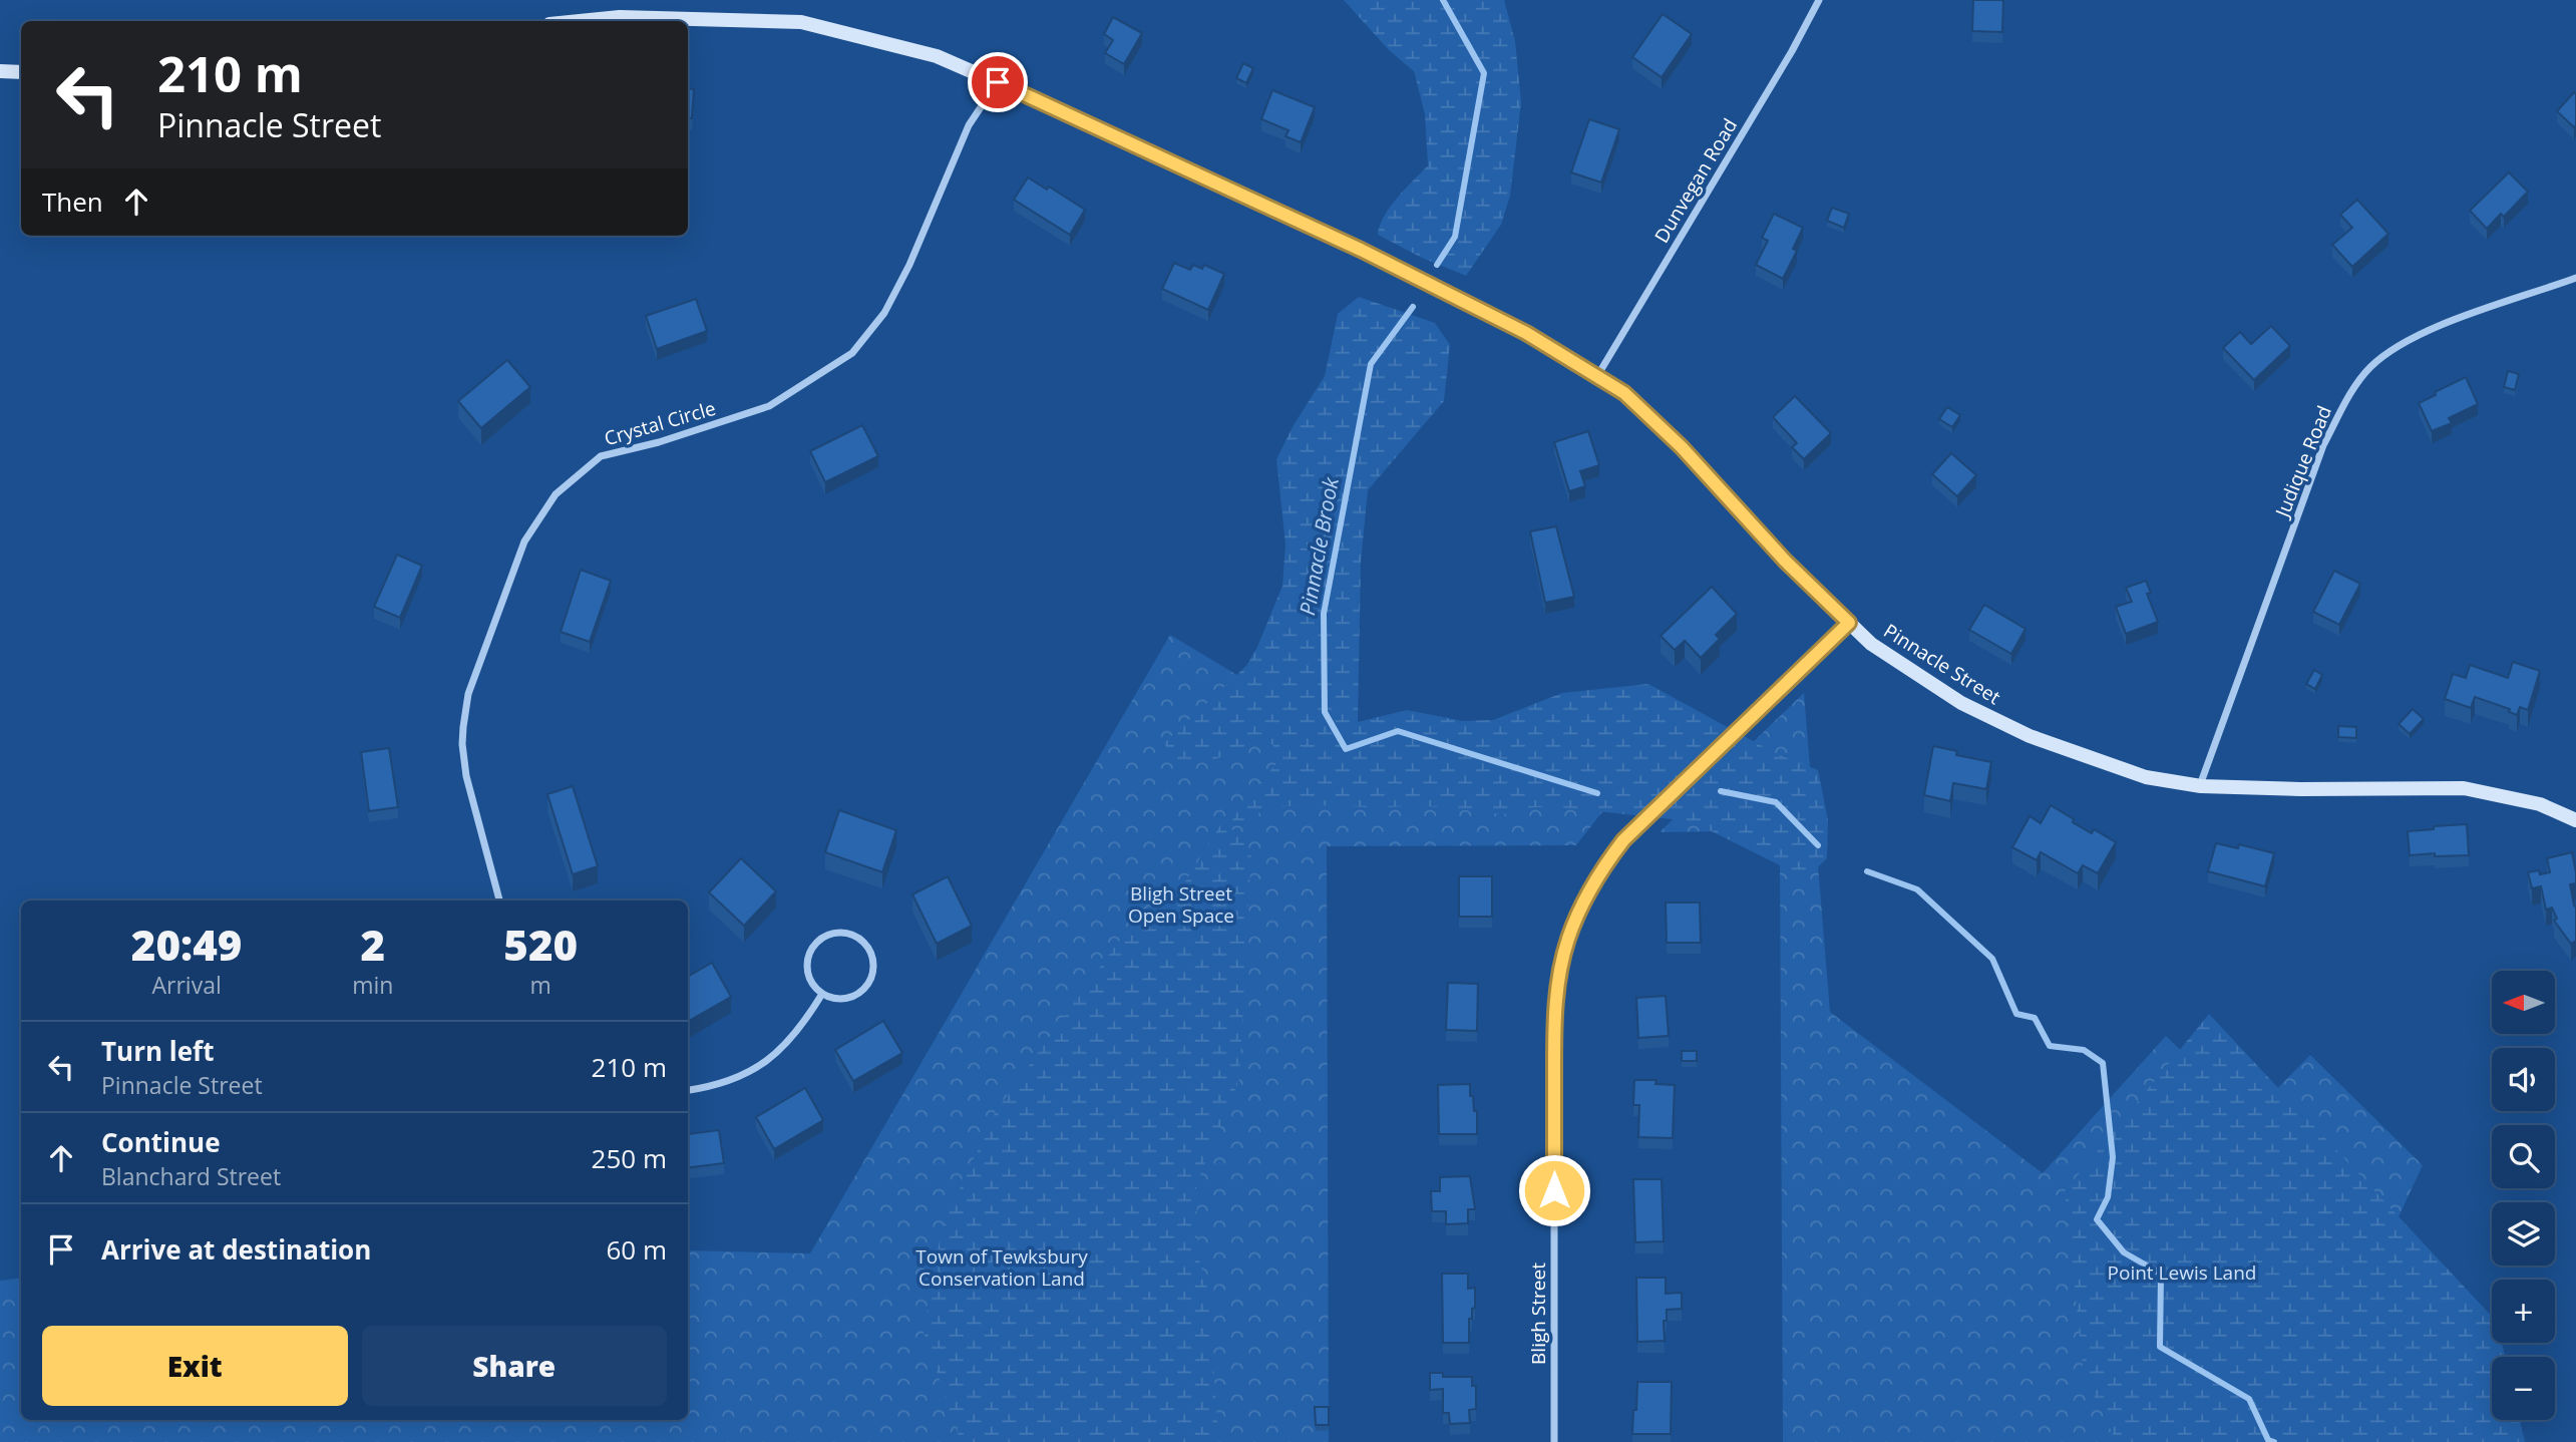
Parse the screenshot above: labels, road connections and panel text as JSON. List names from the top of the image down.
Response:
{
  "streets": {
    "street": [
      "Dunvegan Road",
      "Crystal Circle",
      "Judique Road",
      "Pinnacle Street",
      "Bligh Street"
    ]
  },
  "crossings": [
    ["Dunvegan Road", "Pinnacle Street"],
    ["Crystal Circle", "Pinnacle Street"],
    ["Judique Road", "Pinnacle Street"],
    ["Pinnacle Street", "Bligh Street"]
  ],
  "water": ["Pinnacle Brook"],
  "parks": ["Bligh Street Open Space", "Town of Tewksbury Conservation Land", "Point Lewis Land"],
  "north": "left",
  "page": {
    "turn": ["210 m", "Pinnacle Street"],
    "then": "Then",
    "eta": [
      "20:49",
      "Arrival",
      "2",
      "min",
      "520",
      "m"
    ],
    "map_buttons": ["+", "−"],
    "list": [
      {
        "name": "Turn left",
        "note": "Pinnacle Street",
        "value": "210 m"
      },
      {
        "name": "Continue",
        "note": "Blanchard Street",
        "value": "250 m"
      },
      {
        "name": "Arrive at destination",
        "value": "60 m"
      }
    ],
    "buttons": ["Exit", "Share"]
  }
}
